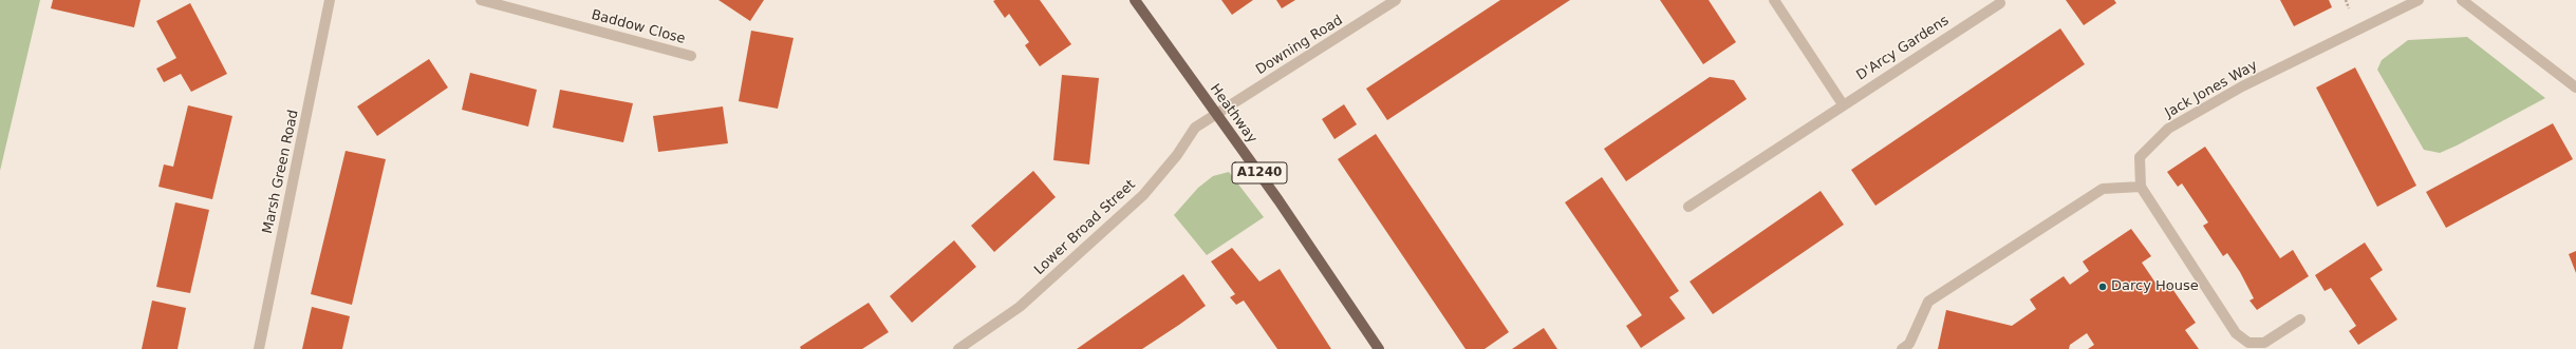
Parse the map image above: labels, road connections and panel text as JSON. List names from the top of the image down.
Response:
{
  "streets": {
    "main road": ["Heathway", "A1240"],
    "street": [
      "Baddow Close",
      "Downing Road",
      "D'Arcy Gardens",
      "Jack Jones Way",
      "Marsh Green Road",
      "Lower Broad Street"
    ]
  },
  "crossings": [
    ["Downing Road", "Heathway"],
    ["Downing Road", "Lower Broad Street"],
    ["Heathway", "Lower Broad Street"]
  ],
  "places": ["Darcy House"]
}
